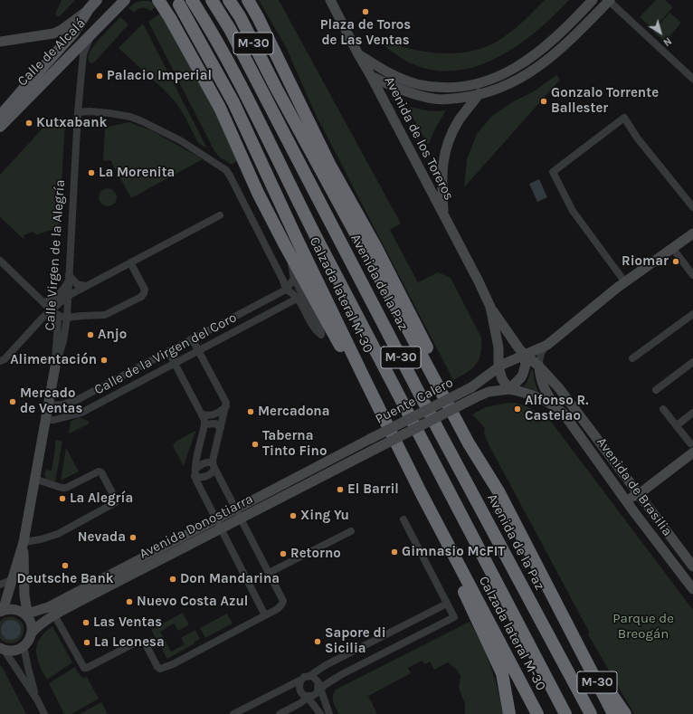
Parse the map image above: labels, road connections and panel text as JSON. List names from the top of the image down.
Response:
{
  "streets": {
    "highway": ["M-30", "Avenida de la Paz", "Calzada lateral M-30"],
    "main road": ["Calle de Alcalá"],
    "street": [
      "Avenida de los Toreros",
      "Calle Virgen de la Alegría",
      "Calle de la Virgen del Coro",
      "Puente Calero",
      "Avenida de Brasilia",
      "Avenida Donostiarra"
    ]
  },
  "crossings": [
    ["M-30", "Avenida de la Paz"],
    ["Calle de Alcalá", "Calle Virgen de la Alegría"],
    ["Calle Virgen de la Alegría", "Calle de la Virgen del Coro"],
    ["Calle Virgen de la Alegría", "Avenida Donostiarra"],
    ["Puente Calero", "Avenida de Brasilia"],
    ["Puente Calero", "Avenida Donostiarra"]
  ],
  "parks": ["Parque de Breogán"],
  "places": [
    "Plaza de Toros de Las Ventas",
    "Palacio Imperial",
    "Gonzalo Torrente Ballester",
    "Kutxabank",
    "La Morenita",
    "Riomar",
    "Anjo",
    "Alimentación",
    "Mercado de Ventas",
    "Alfonso R. Castelao",
    "Mercadona",
    "Taberna Tinto Fino",
    "El Barril",
    "La Alegría",
    "Xing Yu",
    "Nevada",
    "Gimnasio McFIT",
    "Retorno",
    "Deutsche Bank",
    "Don Mandarina",
    "Nuevo Costa Azul",
    "Las Ventas",
    "Sapore di Sicilia",
    "La Leonesa"
  ],
  "north": "bottom right"
}
